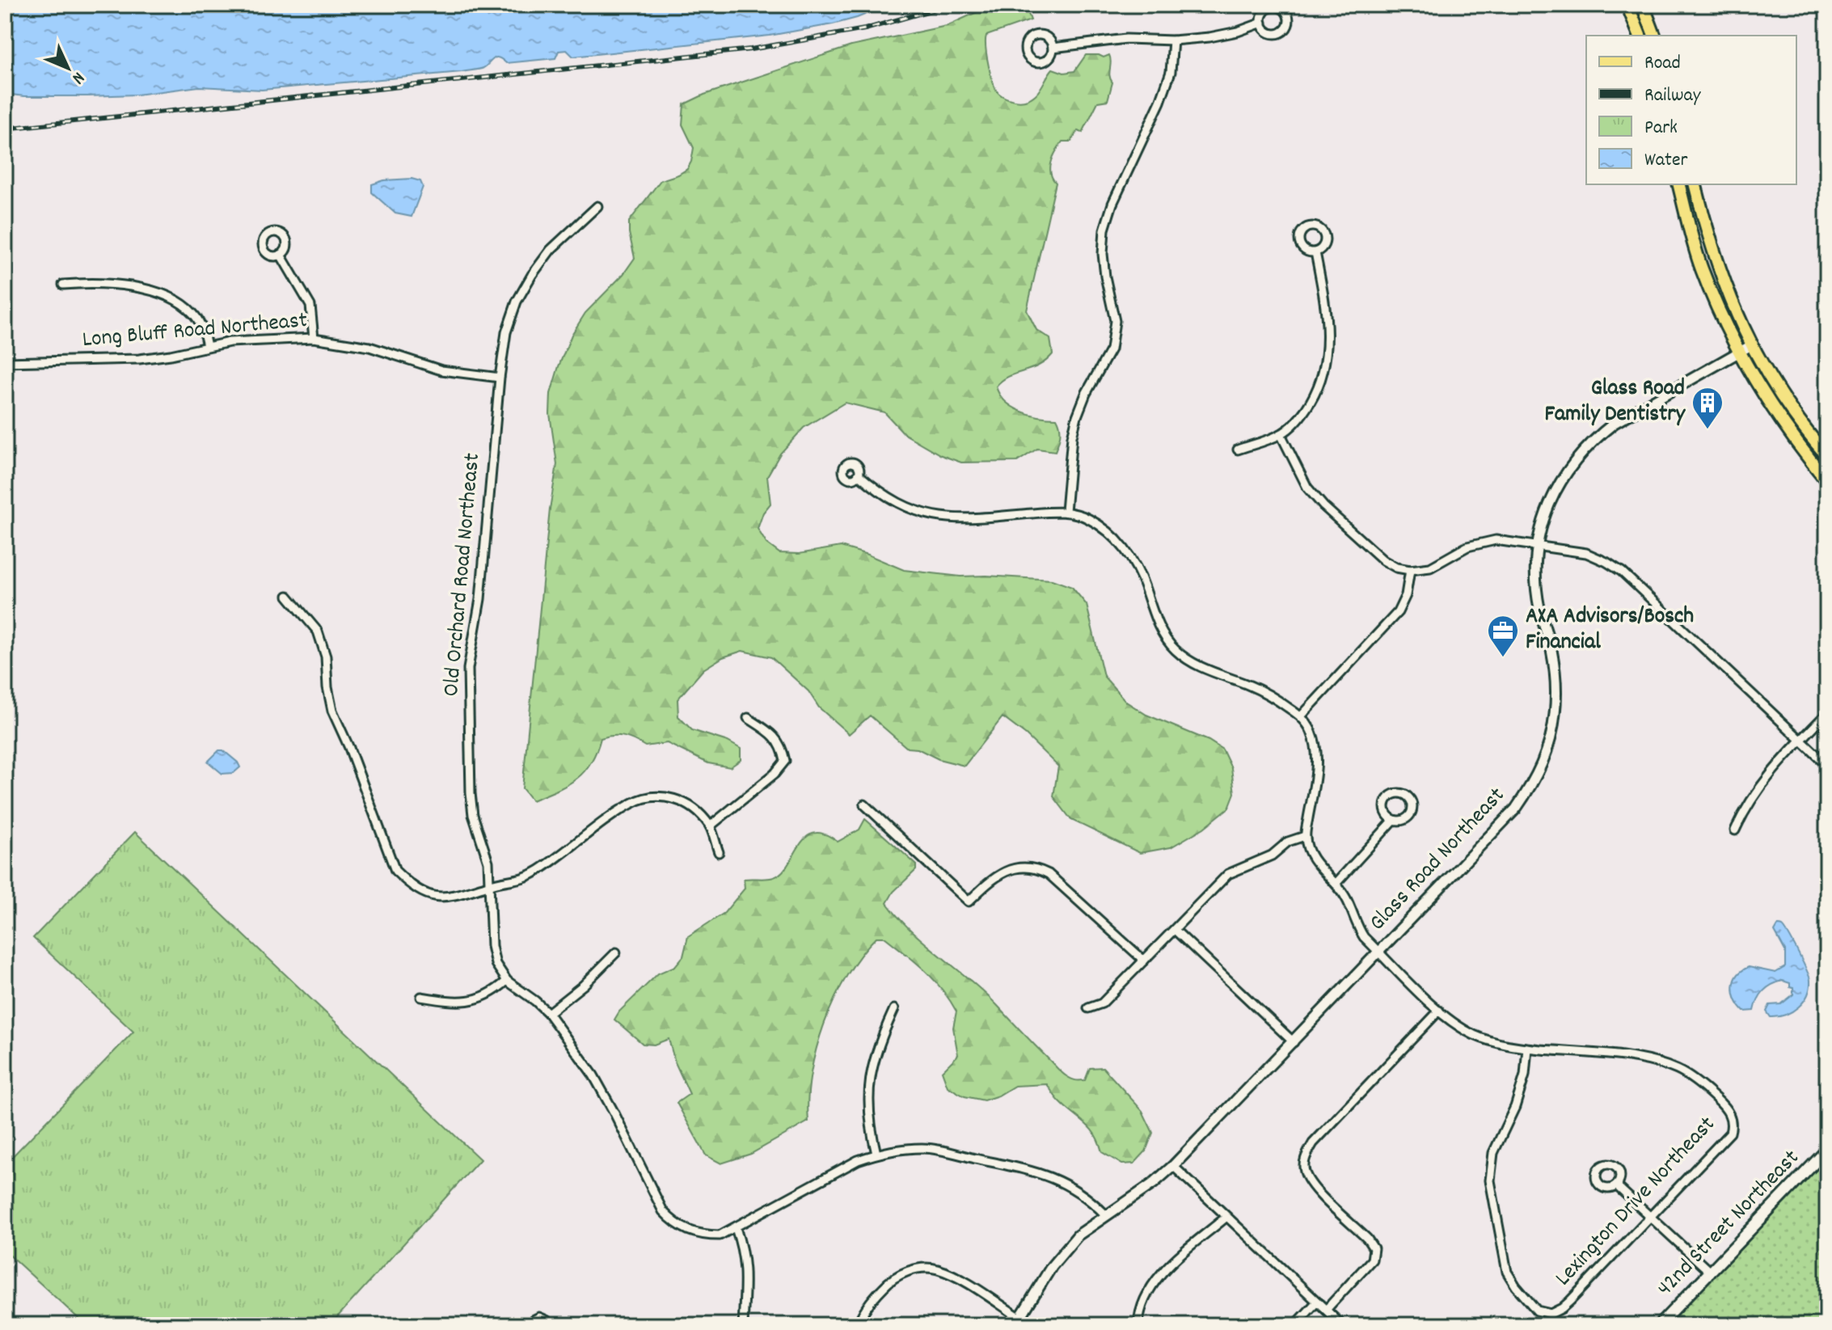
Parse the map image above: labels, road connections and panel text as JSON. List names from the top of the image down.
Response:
{
  "streets": {
    "main road": ["42nd Street Northeast"],
    "street": [
      "Long Bluff Road Northeast",
      "Old Orchard Road Northeast",
      "Glass Road Northeast",
      "Lexington Drive Northeast"
    ]
  },
  "crossings": [
    ["Long Bluff Road Northeast", "Old Orchard Road Northeast"],
    ["Old Orchard Road Northeast", "Glass Road Northeast"],
    ["Glass Road Northeast", "Lexington Drive Northeast"]
  ],
  "places": {
    "building": ["Glass Road Family Dentistry"],
    "office": ["AXA Advisors/Bosch Financial"]
  },
  "legend": [
    "Road",
    "Railway",
    "Park",
    "Water"
  ],
  "north": "bottom right"
}
